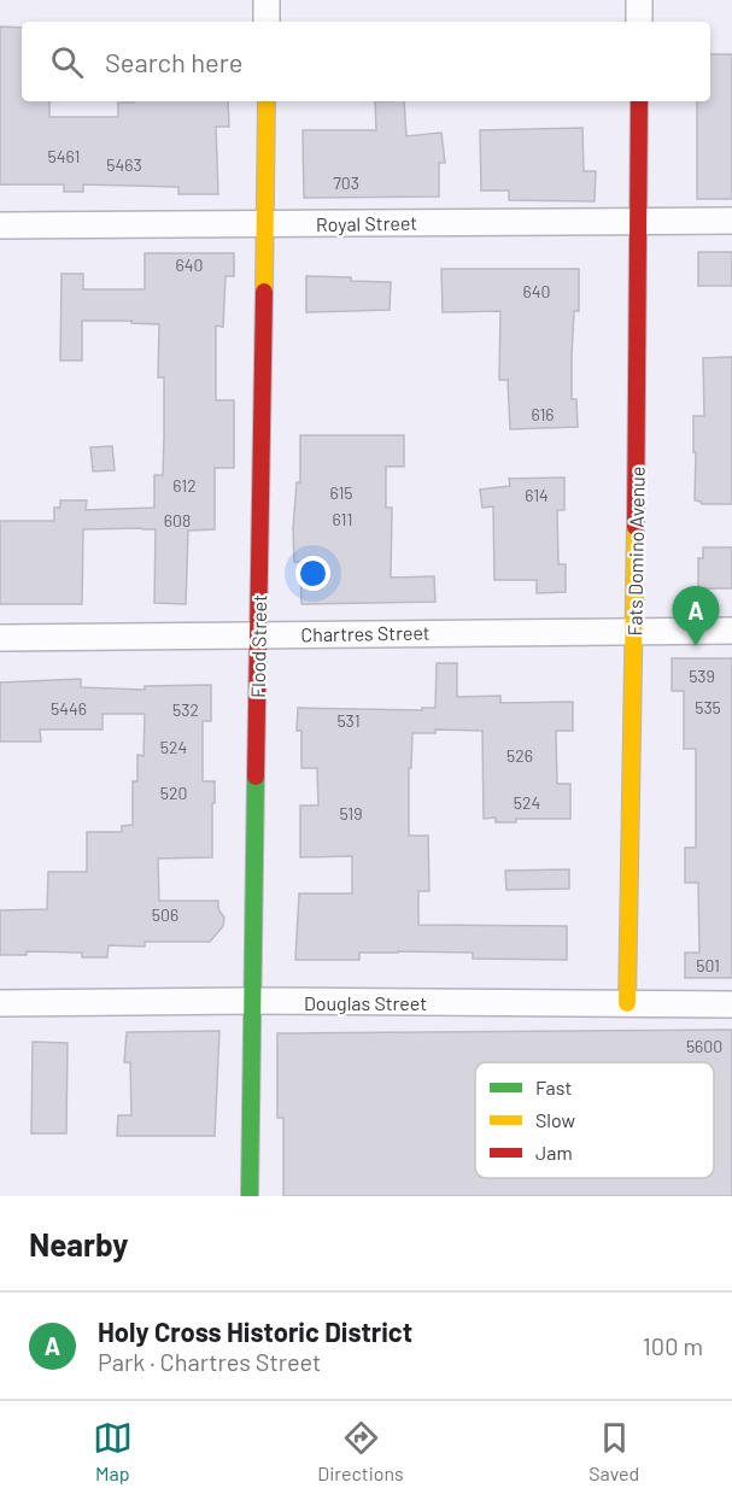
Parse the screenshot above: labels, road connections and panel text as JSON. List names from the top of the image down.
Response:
{
  "streets": {
    "street": [
      "Royal Street",
      "Fats Domino Avenue",
      "Chartres Street",
      "Flood Street",
      "Douglas Street"
    ]
  },
  "crossings": [
    ["Royal Street", "Fats Domino Avenue"],
    ["Royal Street", "Flood Street"],
    ["Fats Domino Avenue", "Chartres Street"],
    ["Fats Domino Avenue", "Douglas Street"],
    ["Chartres Street", "Flood Street"],
    ["Flood Street", "Douglas Street"]
  ],
  "house_numbers": [
    "5461",
    "5463",
    "703",
    "640",
    "640",
    "616",
    "612",
    "615",
    "614",
    "611",
    "608",
    "539",
    "535",
    "5446",
    "532",
    "531",
    "524",
    "526",
    "520",
    "524",
    "519",
    "506",
    "501",
    "5600"
  ],
  "legend": ["Fast", "Slow", "Jam"],
  "page": {
    "search": "Search here",
    "pins": "A",
    "heading": "Nearby",
    "list": [
      {
        "mark": "A",
        "name": "Holy Cross Historic District",
        "note": "Park · Chartres Street",
        "value": "100 m"
      }
    ],
    "nav": ["Map", "Directions", "Saved"]
  }
}
